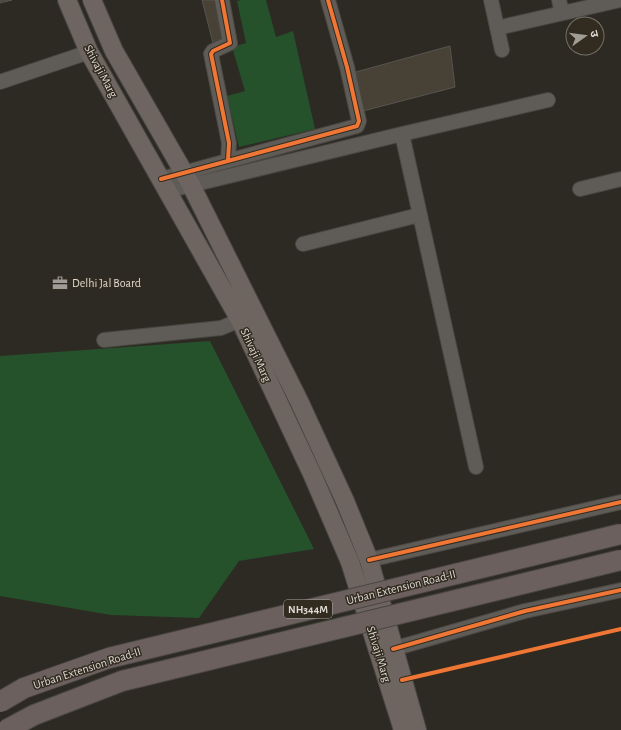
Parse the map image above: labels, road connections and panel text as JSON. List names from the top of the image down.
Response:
{
  "streets": {
    "highway": ["Urban Extension Road-II", "NH344M"],
    "main road": ["Shivaji Marg"]
  },
  "places": {
    "office": ["Delhi Jal Board"]
  },
  "north": "right"
}
